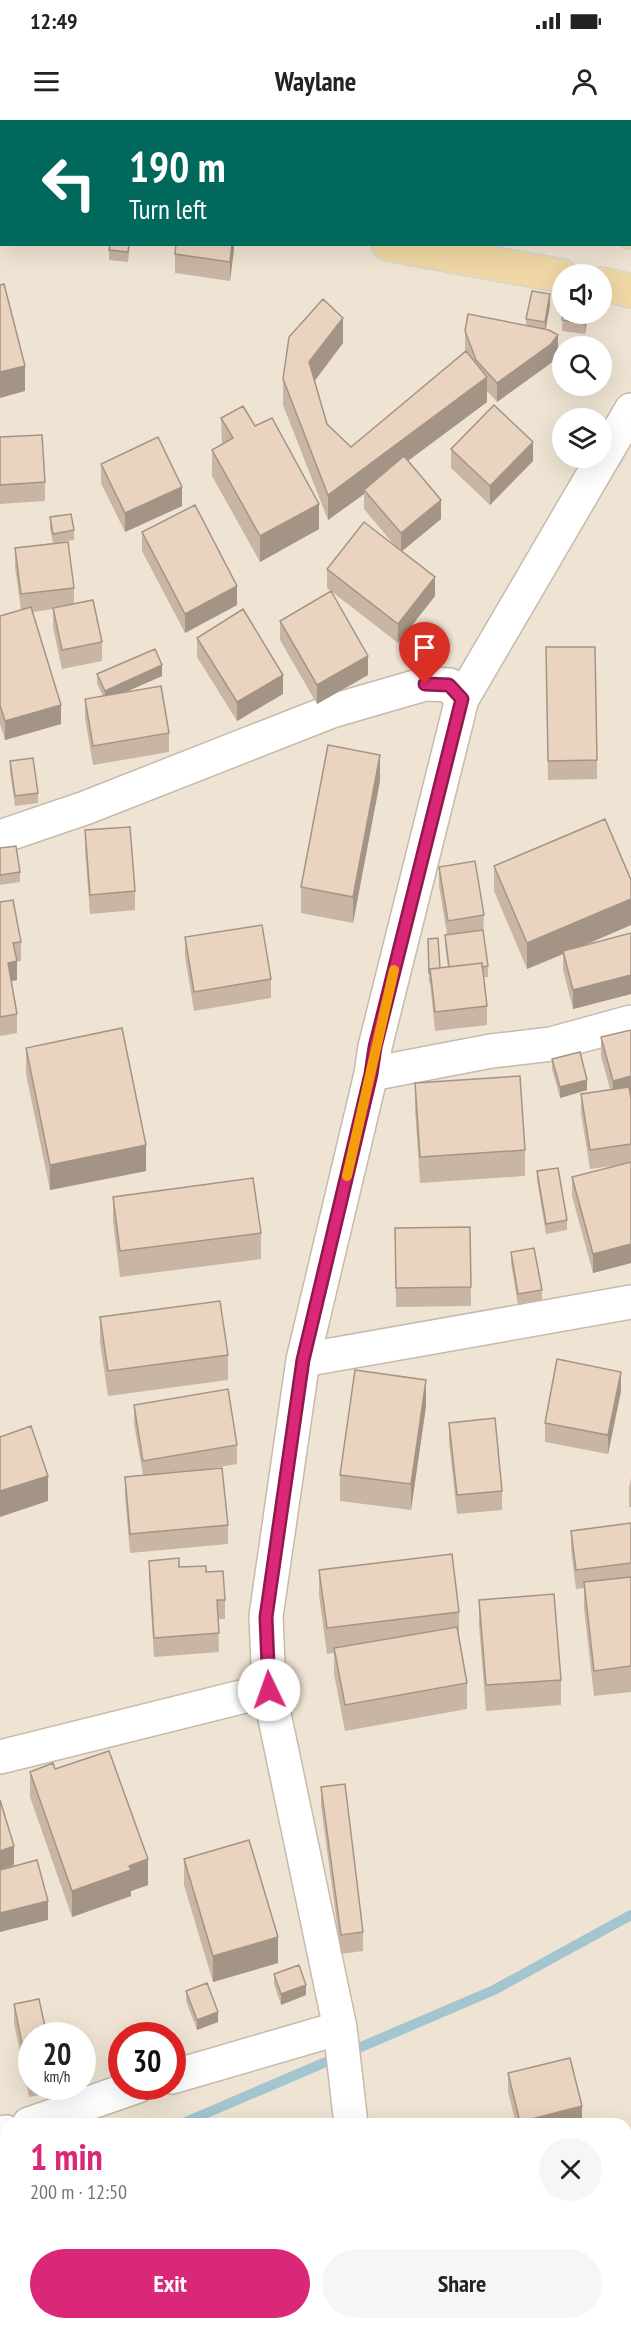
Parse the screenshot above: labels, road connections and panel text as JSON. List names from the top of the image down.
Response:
{
  "page": {
    "status": "12:49",
    "header": "Waylane",
    "turn": ["190 m", "Turn left"],
    "speed": "20 km/h",
    "limit": "30",
    "heading": ["1 min", "200 m · 12:50"],
    "buttons": ["Exit", "Share"]
  }
}
